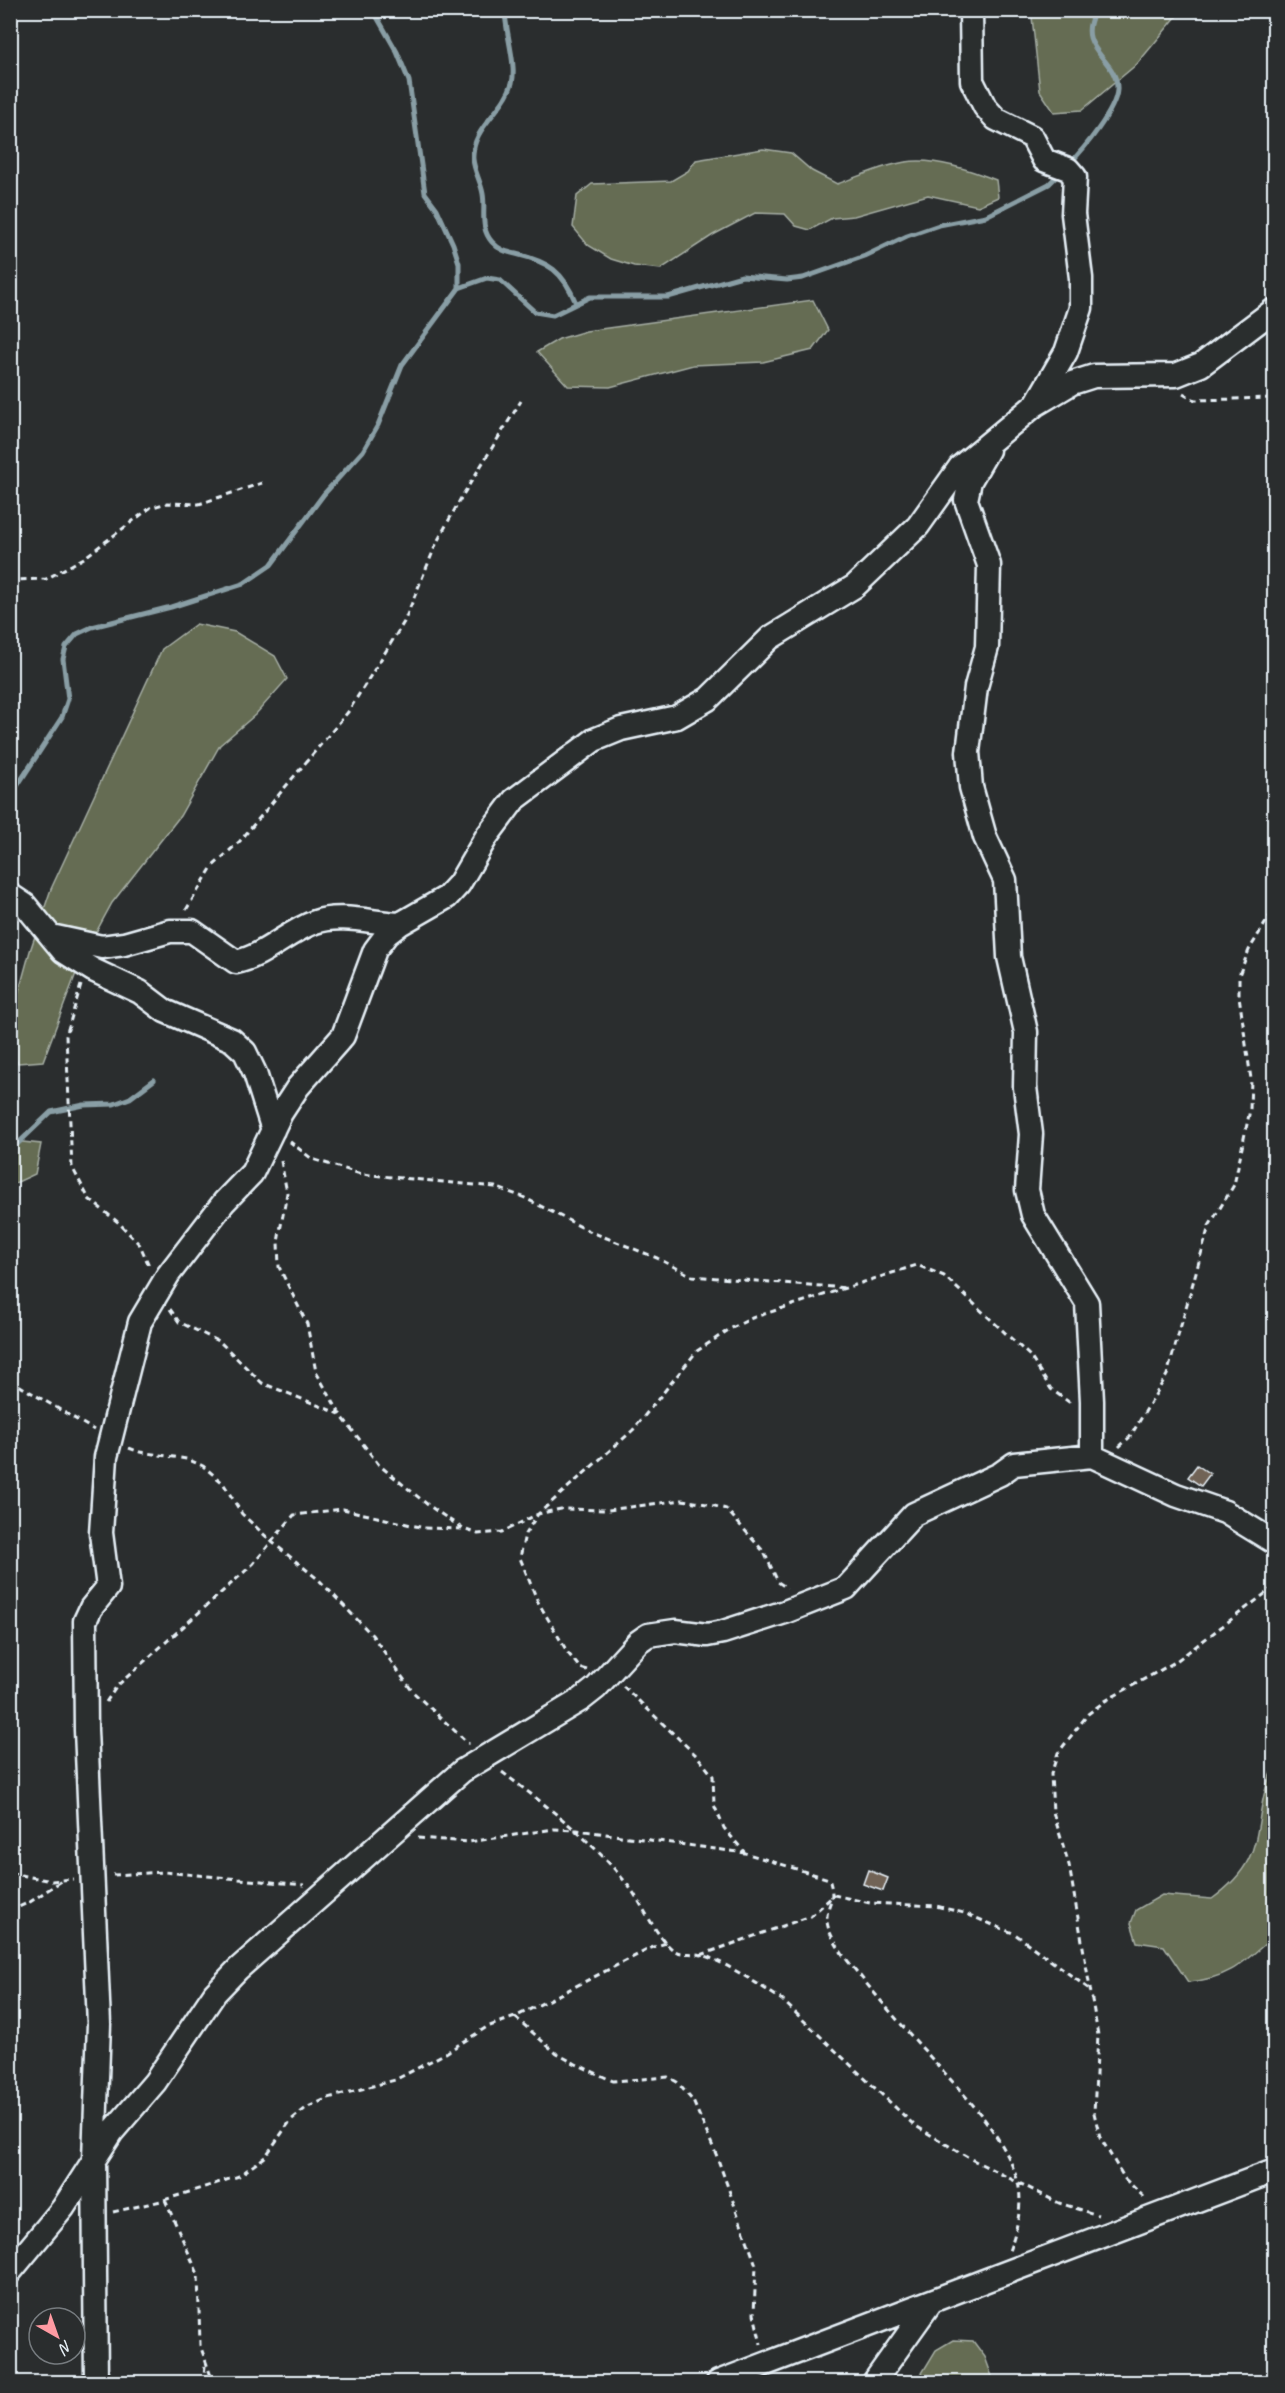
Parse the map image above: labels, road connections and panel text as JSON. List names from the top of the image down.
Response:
{
  "north": "bottom right"
}
